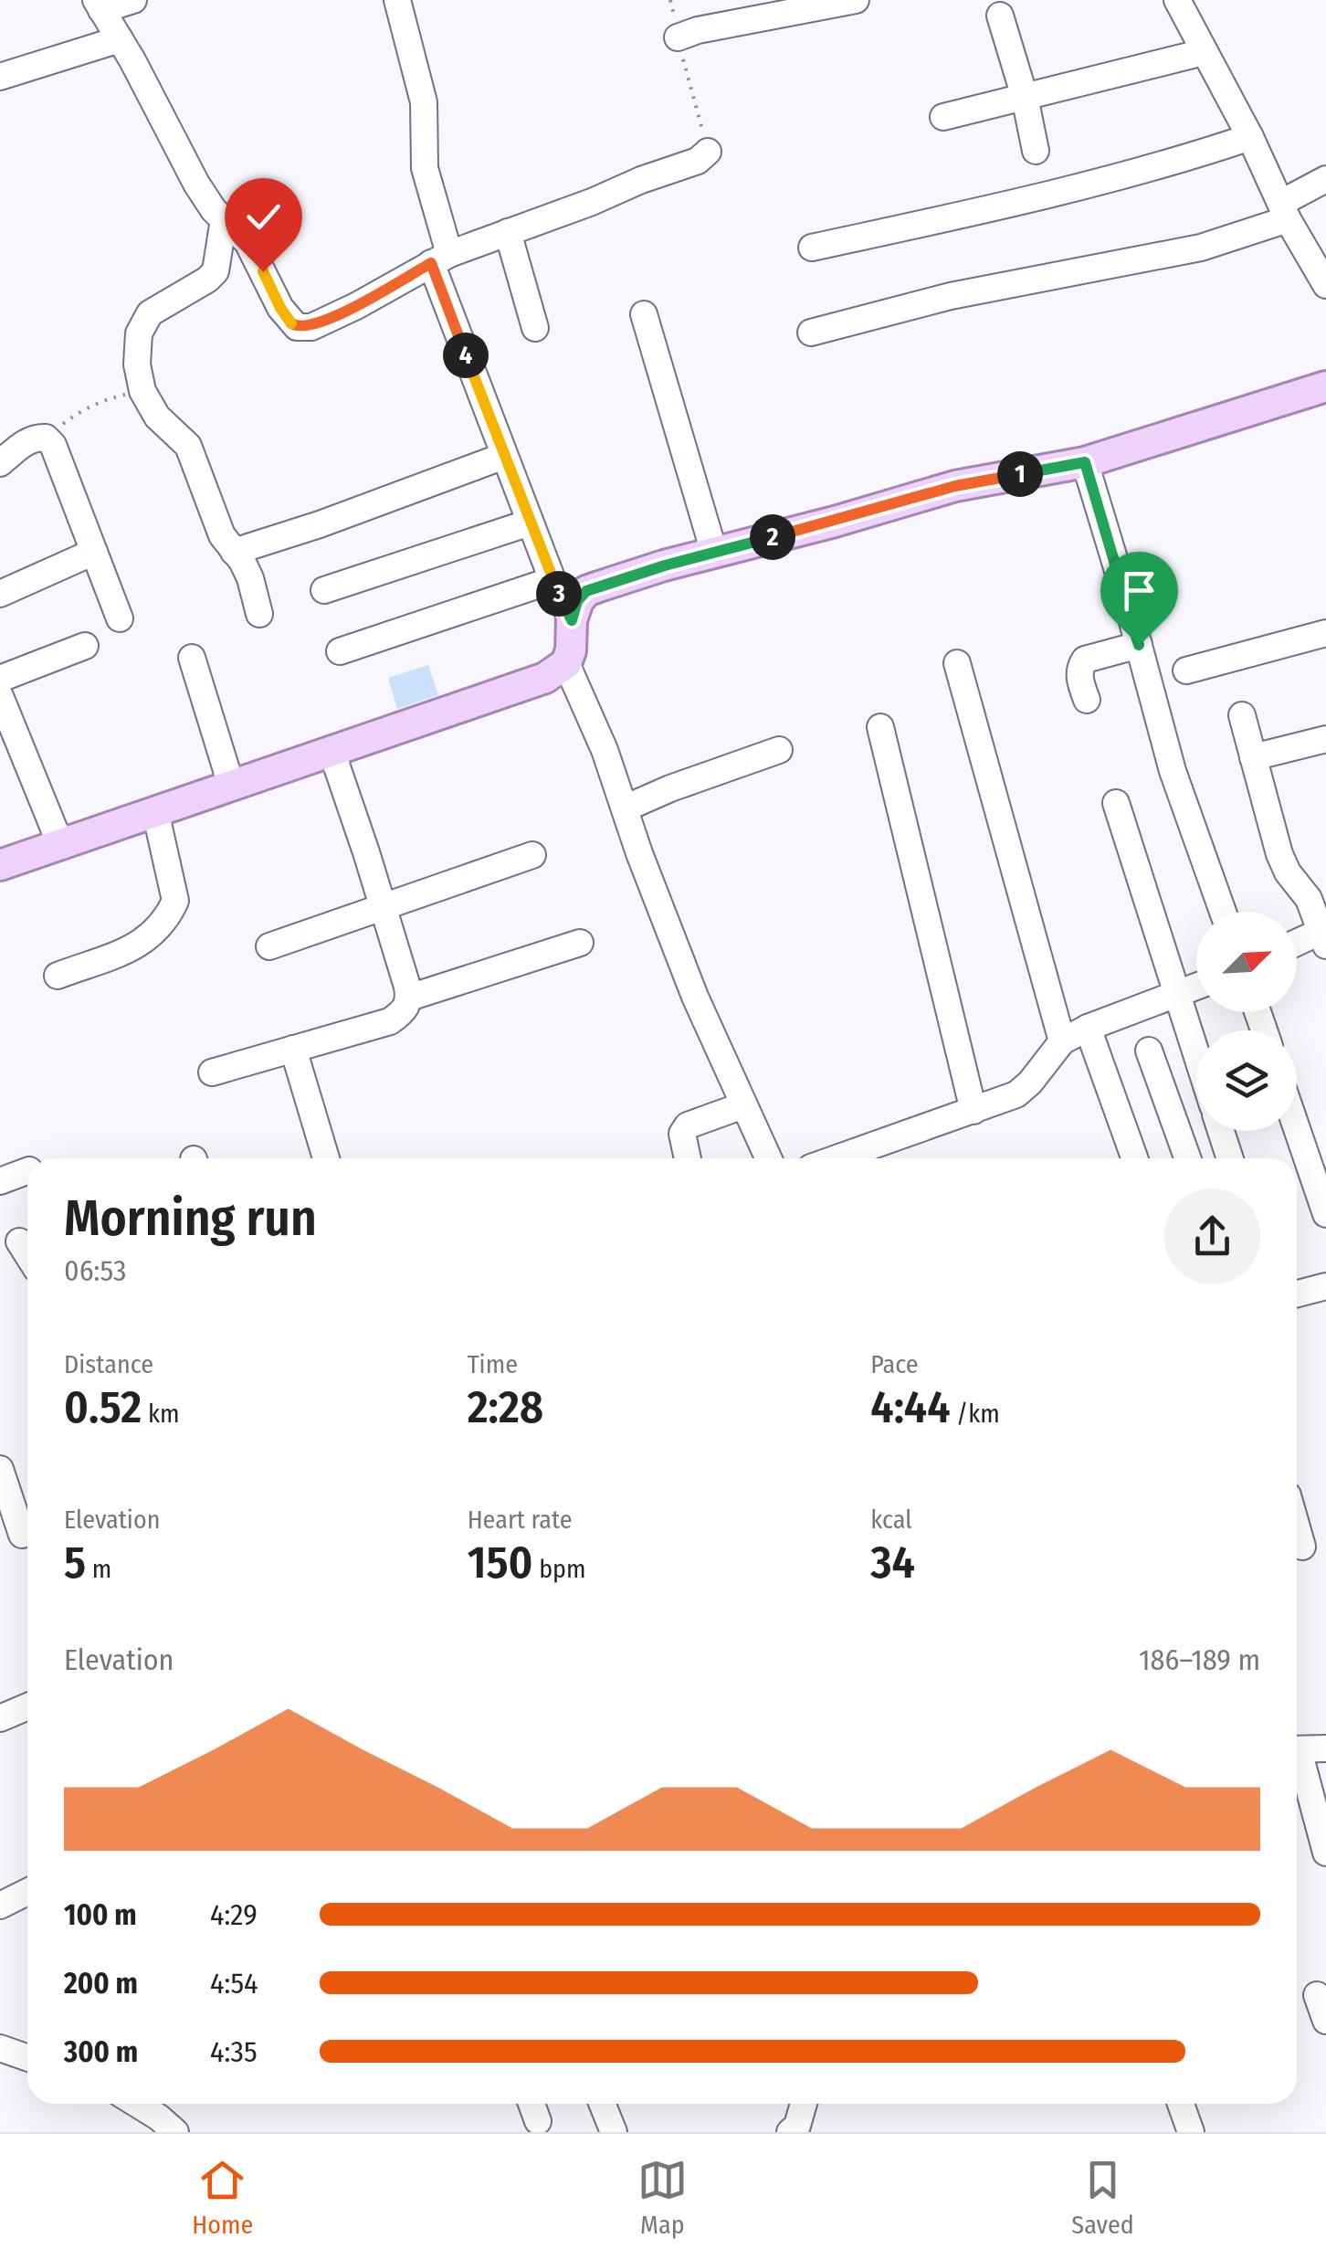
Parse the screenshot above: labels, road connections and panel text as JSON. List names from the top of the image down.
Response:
{
  "north": "top right",
  "page": {
    "pins": [
      "4",
      "1",
      "2",
      "3"
    ],
    "heading": ["Morning run", "06:53"],
    "stats": [
      ["Distance", "0.52 km"],
      ["Time", "2:28"],
      ["Pace", "4:44 /km"],
      ["Elevation", "5 m"],
      ["Heart rate", "150 bpm"],
      ["kcal", "34"]
    ],
    "chart": ["Elevation", "186–189 m"],
    "list": [
      {
        "name": "100 m",
        "note": "4:29"
      },
      {
        "name": "200 m",
        "note": "4:54"
      },
      {
        "name": "300 m",
        "note": "4:35"
      }
    ],
    "tabs": ["Home", "Map", "Saved"]
  }
}
